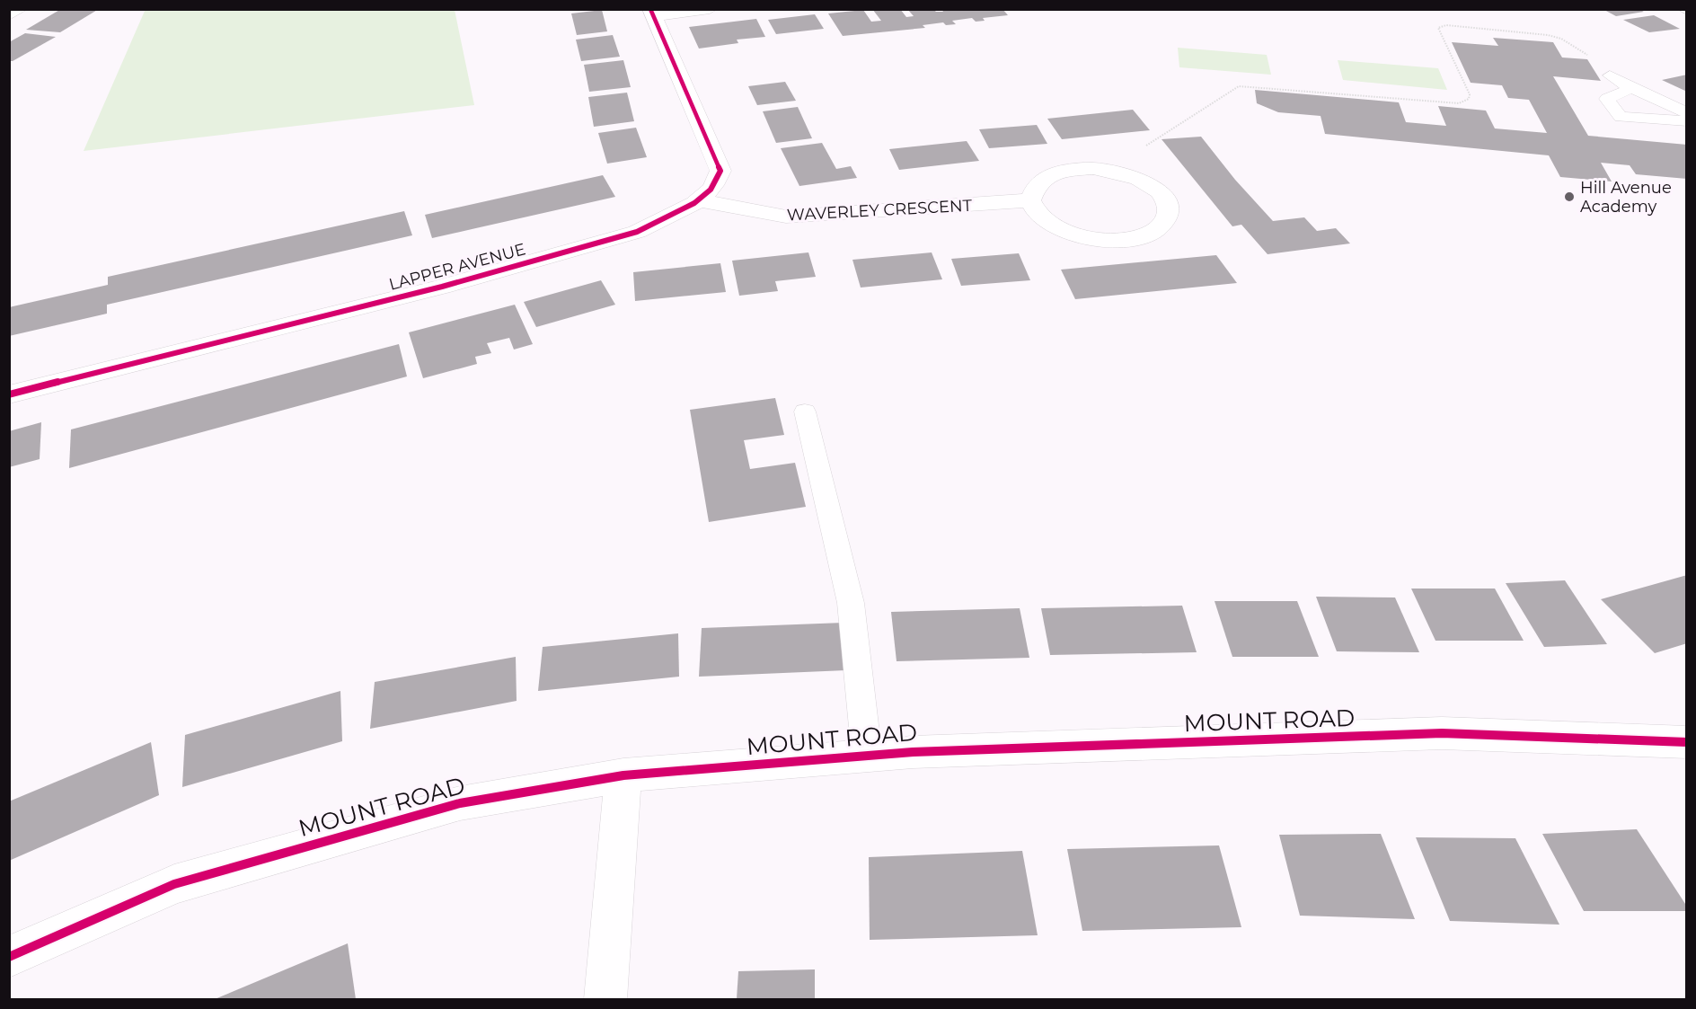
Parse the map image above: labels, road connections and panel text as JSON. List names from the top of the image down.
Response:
{
  "streets": {
    "street": ["WAVERLEY CRESCENT", "LAPPER AVENUE", "MOUNT ROAD"]
  },
  "crossings": [
    ["WAVERLEY CRESCENT", "LAPPER AVENUE"]
  ],
  "places": ["Hill Avenue Academy"]
}
